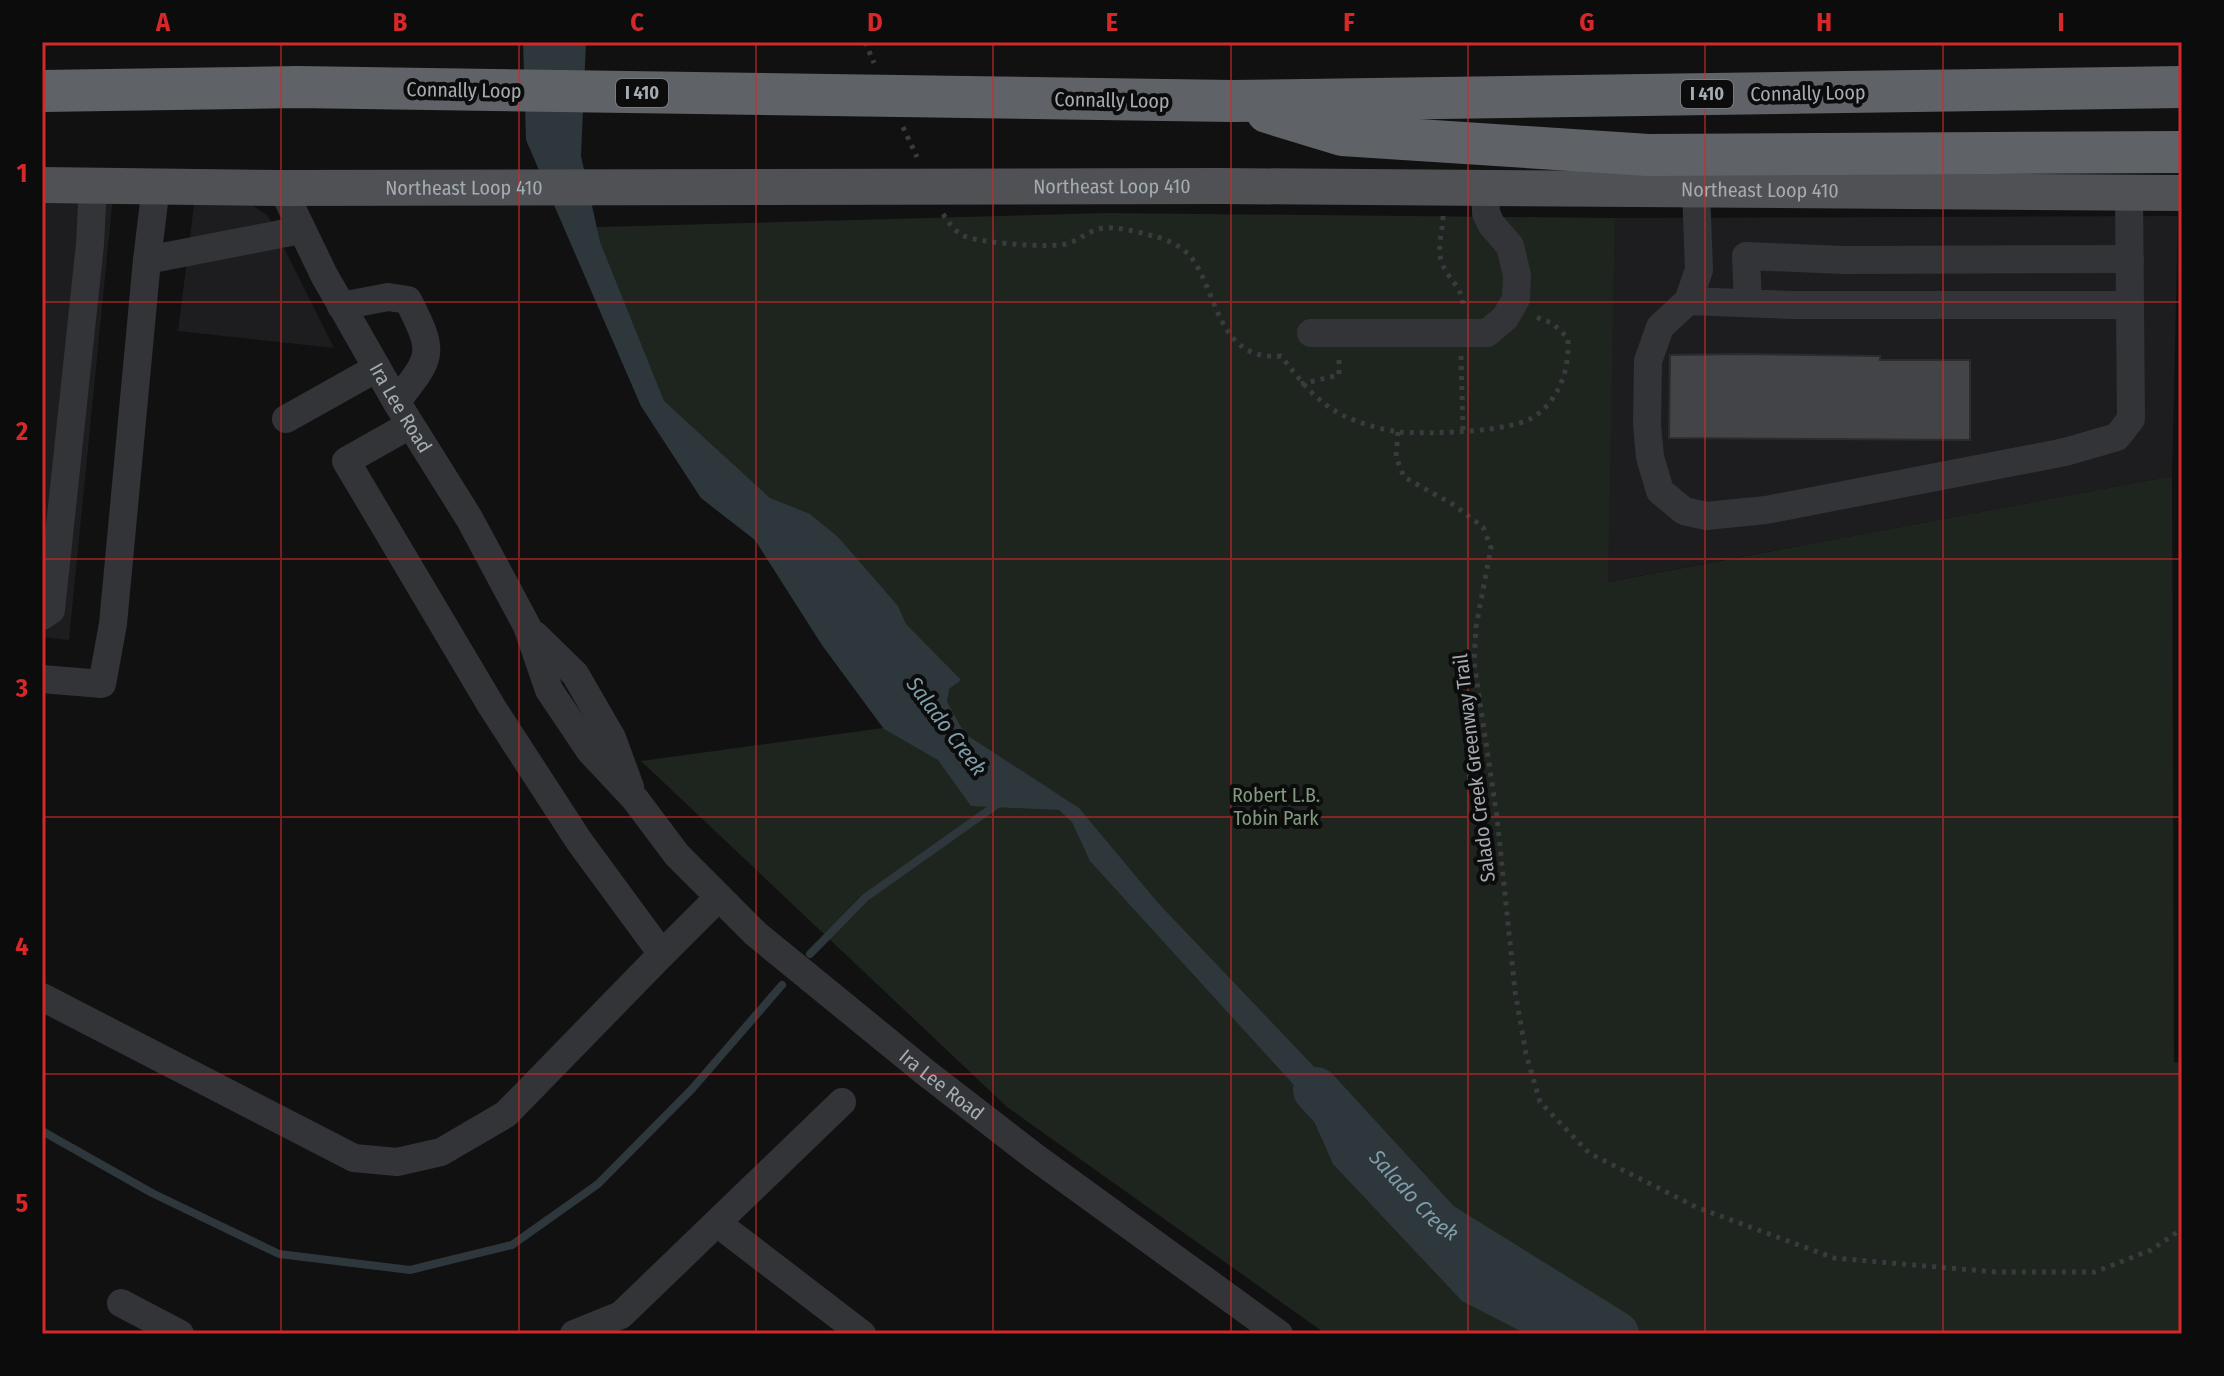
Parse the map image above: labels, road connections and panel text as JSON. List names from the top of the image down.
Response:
{
  "streets": {
    "highway": ["Connally Loop", "I 410"],
    "main road": ["Northeast Loop 410"],
    "street": ["Ira Lee Road"],
    "path": ["Salado Creek Greenway Trail"]
  },
  "crossings": [
    ["Northeast Loop 410", "Ira Lee Road"]
  ],
  "water": ["Salado Creek"],
  "parks": ["Robert L.B. Tobin Park"],
  "grid": {
    "columns": [
      "A",
      "B",
      "C",
      "D",
      "E",
      "F",
      "G",
      "H",
      "I"
    ],
    "rows": [
      "1",
      "2",
      "3",
      "4",
      "5"
    ]
  }
}
